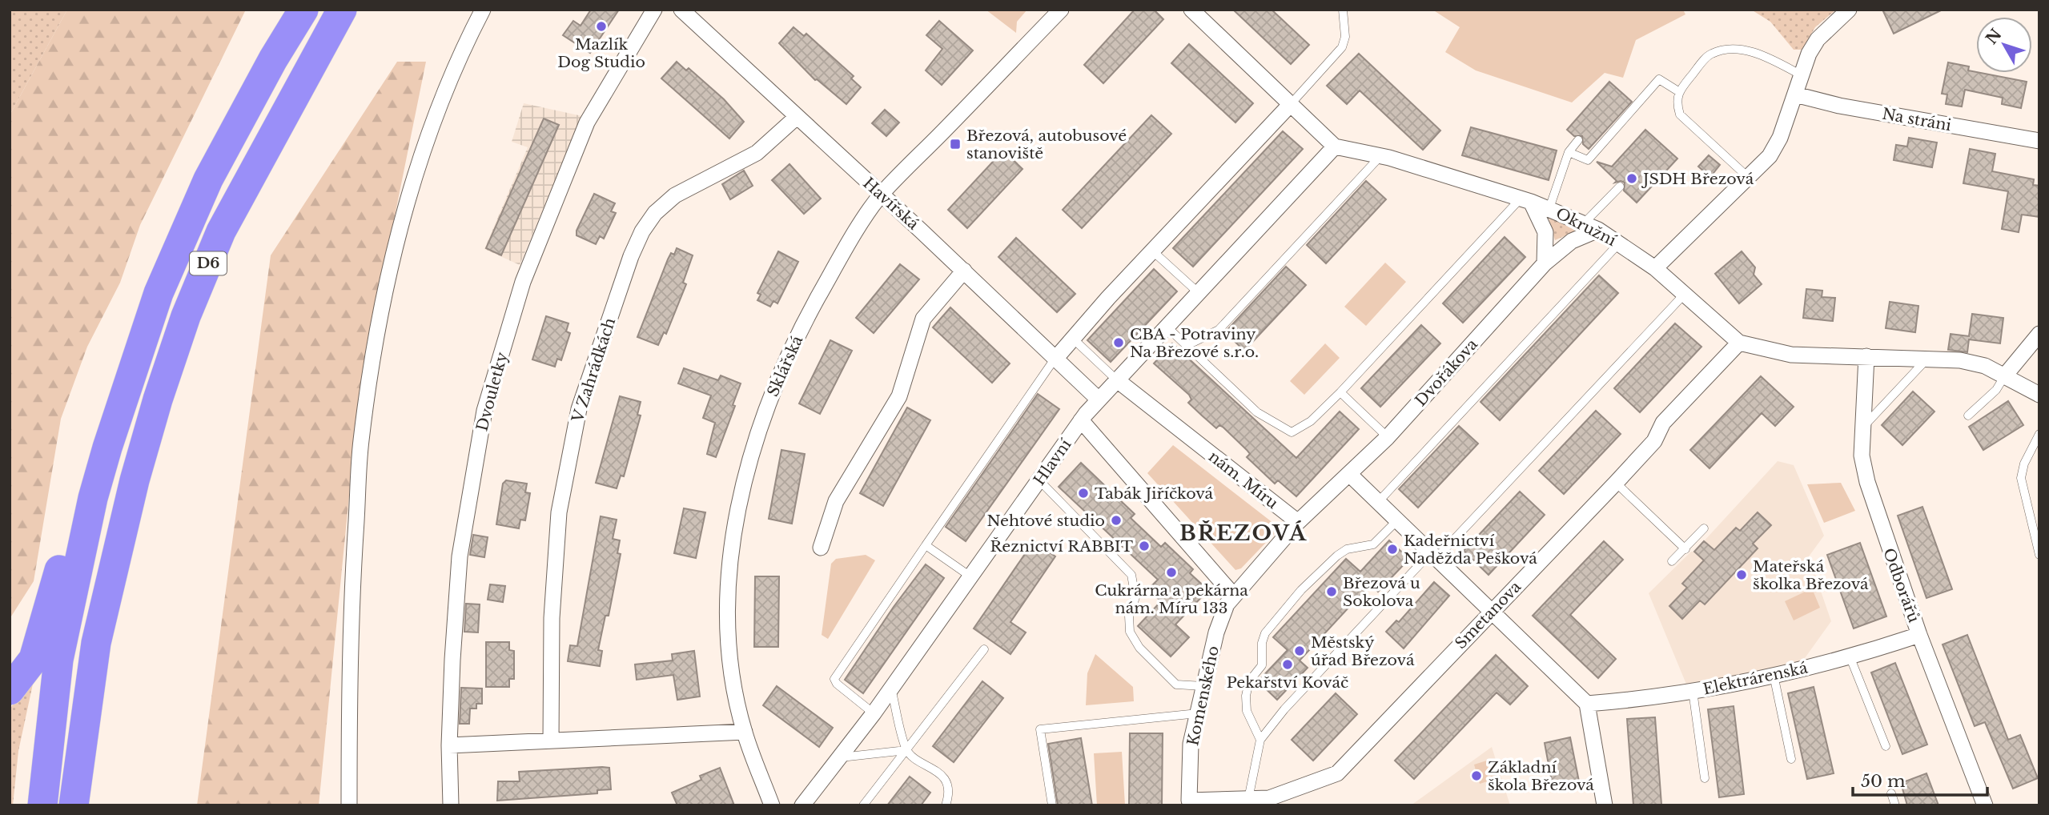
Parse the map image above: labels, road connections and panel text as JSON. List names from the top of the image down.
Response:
{
  "streets": {
    "highway": ["D6"],
    "street": [
      "Na stráni",
      "Havířská",
      "Okružní",
      "Sklářská",
      "V Zahrádkách",
      "Dvořákova",
      "Dvouletky",
      "Hlavní",
      "nám. Míru",
      "Odborářů",
      "Smetanova",
      "Elektrárenská",
      "Komenského"
    ]
  },
  "crossings": [
    ["Havířská", "Sklářská"],
    ["Havířská", "V Zahrádkách"],
    ["Havířská", "Hlavní"],
    ["Okružní", "Dvořákova"],
    ["Okružní", "Hlavní"],
    ["Okružní", "Odborářů"],
    ["Okružní", "Smetanova"],
    ["Dvořákova", "nám. Míru"],
    ["Hlavní", "nám. Míru"],
    ["Odborářů", "Elektrárenská"],
    ["Smetanova", "Komenského"]
  ],
  "districts": ["BŘEZOVÁ"],
  "places": {
    "other": [
      "Mazlík Dog Studio",
      "JSDH Březová",
      "CBA - Potraviny Na Březové s.r.o.",
      "Tabák Jiříčková",
      "Nehtové studio",
      "Řeznictví RABBIT",
      "Kadeřnictví Naděžda Pešková",
      "Cukrárna a pekárna nám. Míru 133",
      "Mateřská školka Březová",
      "Březová u Sokolova",
      "Městský úřad Březová",
      "Pekařství Kováč",
      "Základní škola Březová"
    ],
    "transit": ["Březová, autobusové stanoviště"]
  },
  "scale_bar": "50 m",
  "north": "top left"
}
